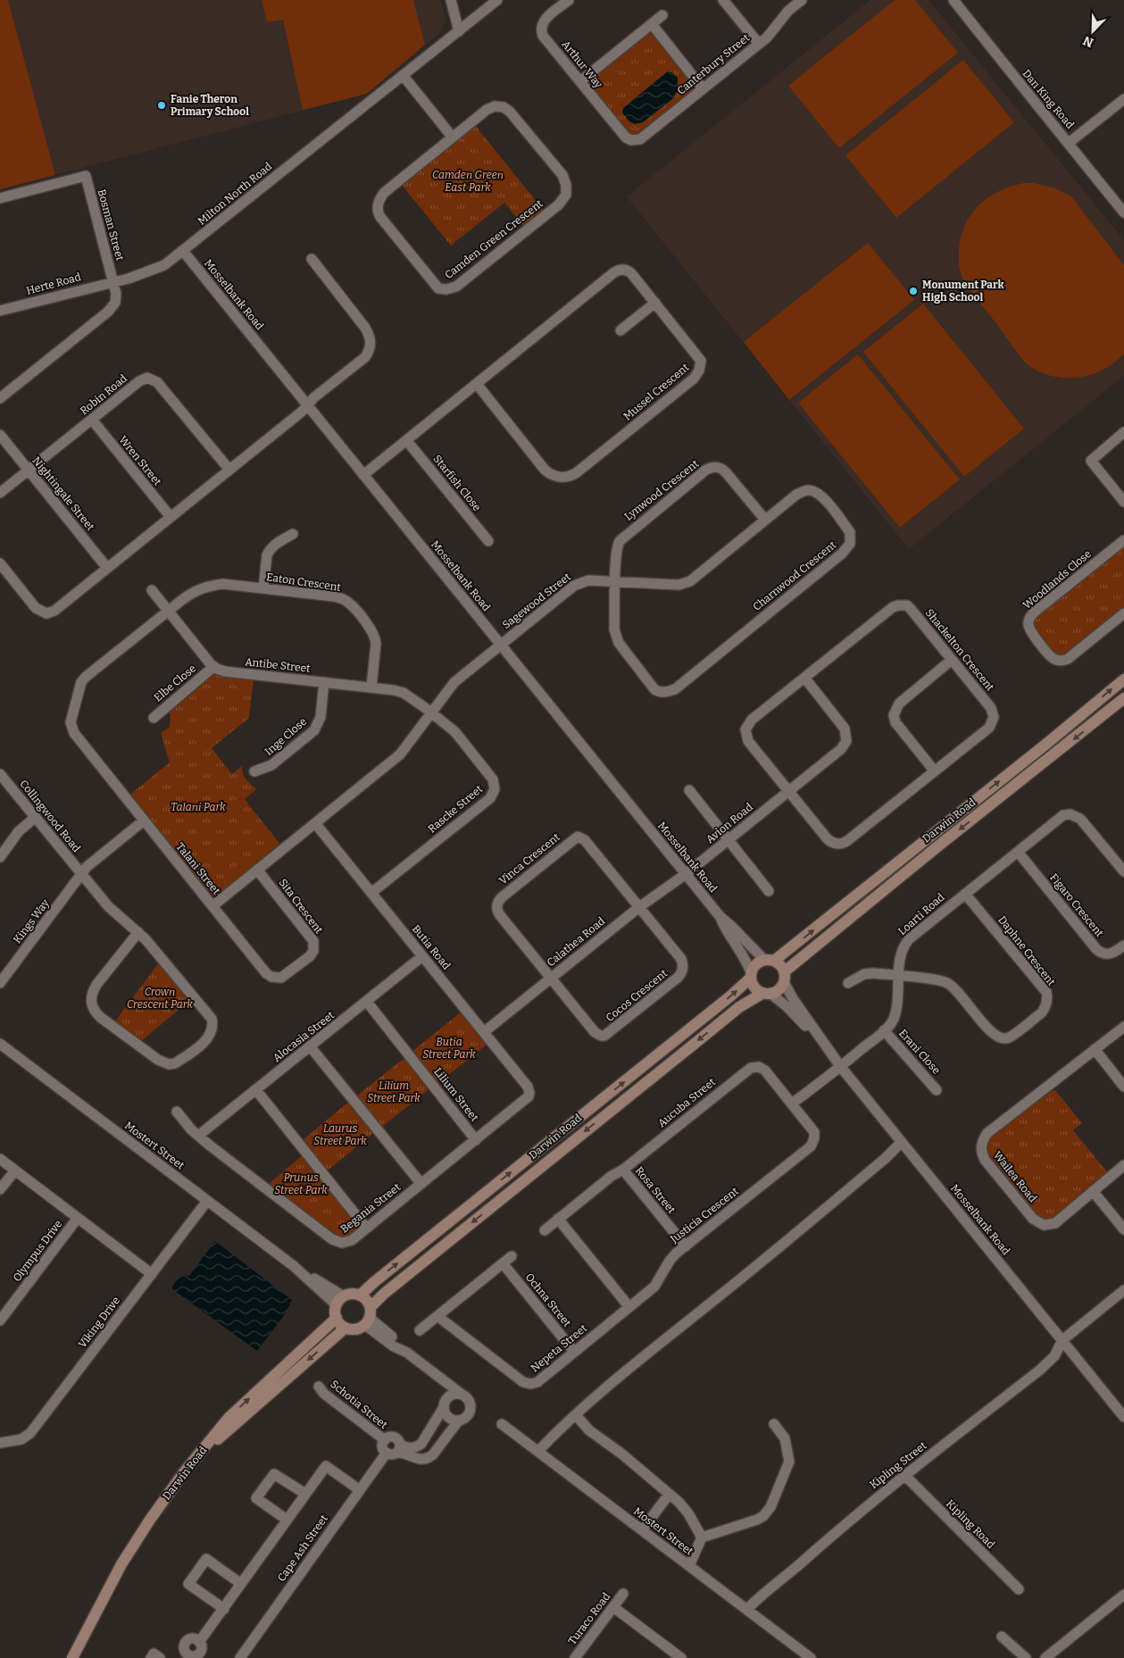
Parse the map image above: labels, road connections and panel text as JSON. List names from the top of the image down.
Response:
{
  "streets": {
    "street": [
      "Arthur Way",
      "Canterbury Street",
      "Dan King Road",
      "Milton North Road",
      "Bosman Street",
      "Camden Green Crescent",
      "Herte Road",
      "Mosselbank Road",
      "Mussel Crescent",
      "Robin Road",
      "Wren Street",
      "Starfish Close",
      "Lynwood Crescent",
      "Nightingale Street",
      "Charnwood Crescent",
      "Woodlands Close",
      "Eaton Crescent",
      "Sagewood Street",
      "Shackelton Crescent",
      "Antibe Street",
      "Elbe Close",
      "Inge Close",
      "Rascke Street",
      "Collingwood Road",
      "Darwin Road",
      "Avion Road",
      "Vinca Crescent",
      "Talani Street",
      "Figaro Crescent",
      "Sita Crescent",
      "Loarti Road",
      "Kings Way",
      "Calathea Road",
      "Butia Road",
      "Daphne Crescent",
      "Cocos Crescent",
      "Alocasia Street",
      "Erani Close",
      "Lilium Street",
      "Aucuba Street",
      "Mostert Street",
      "Wailea Road",
      "Rosa Street",
      "Begania Street",
      "Justicia Crescent",
      "Olympus Drive",
      "Ochna Street",
      "Viking Drive",
      "Nepeta Street",
      "Schotia Street",
      "Kipling Street",
      "Kipling Road",
      "Cape Ash Street",
      "Turaco Road"
    ]
  },
  "crossings": [
    ["Arthur Way", "Canterbury Street"],
    ["Milton North Road", "Bosman Street"],
    ["Milton North Road", "Herte Road"],
    ["Milton North Road", "Mosselbank Road"],
    ["Bosman Street", "Herte Road"],
    ["Mosselbank Road", "Mussel Crescent"],
    ["Mosselbank Road", "Sagewood Street"],
    ["Mosselbank Road", "Darwin Road"],
    ["Mosselbank Road", "Avion Road"],
    ["Mosselbank Road", "Talani Street"],
    ["Mosselbank Road", "Loarti Road"],
    ["Mosselbank Road", "Calathea Road"],
    ["Mosselbank Road", "Kipling Street"],
    ["Mussel Crescent", "Starfish Close"],
    ["Robin Road", "Wren Street"],
    ["Robin Road", "Nightingale Street"],
    ["Lynwood Crescent", "Charnwood Crescent"],
    ["Lynwood Crescent", "Sagewood Street"],
    ["Charnwood Crescent", "Sagewood Street"],
    ["Eaton Crescent", "Antibe Street"],
    ["Eaton Crescent", "Talani Street"],
    ["Sagewood Street", "Talani Street"],
    ["Shackelton Crescent", "Avion Road"],
    ["Antibe Street", "Elbe Close"],
    ["Antibe Street", "Inge Close"],
    ["Antibe Street", "Rascke Street"],
    ["Antibe Street", "Talani Street"],
    ["Rascke Street", "Talani Street"],
    ["Rascke Street", "Butia Road"],
    ["Collingwood Road", "Kings Way"],
    ["Darwin Road", "Mostert Street"],
    ["Avion Road", "Calathea Road"],
    ["Vinca Crescent", "Calathea Road"],
    ["Vinca Crescent", "Cocos Crescent"],
    ["Talani Street", "Sita Crescent"],
    ["Talani Street", "Kings Way"],
    ["Talani Street", "Butia Road"],
    ["Figaro Crescent", "Loarti Road"],
    ["Loarti Road", "Daphne Crescent"],
    ["Loarti Road", "Erani Close"],
    ["Calathea Road", "Butia Road"],
    ["Calathea Road", "Cocos Crescent"],
    ["Butia Road", "Alocasia Street"],
    ["Butia Road", "Begania Street"],
    ["Alocasia Street", "Lilium Street"],
    ["Alocasia Street", "Begania Street"],
    ["Lilium Street", "Begania Street"],
    ["Aucuba Street", "Rosa Street"],
    ["Aucuba Street", "Justicia Crescent"],
    ["Mostert Street", "Viking Drive"],
    ["Mostert Street", "Kipling Street"],
    ["Rosa Street", "Justicia Crescent"],
    ["Justicia Crescent", "Nepeta Street"],
    ["Olympus Drive", "Viking Drive"],
    ["Ochna Street", "Nepeta Street"],
    ["Kipling Street", "Kipling Road"]
  ],
  "parks": [
    "Camden Green East Park",
    "Talani Park",
    "Crown Crescent Park",
    "Butia Street Park",
    "Lilium Street Park",
    "Laurus Street Park",
    "Prunus Street Park"
  ],
  "places": ["Fanie Theron Primary School", "Monument Park High School"],
  "north": "bottom left"
}
